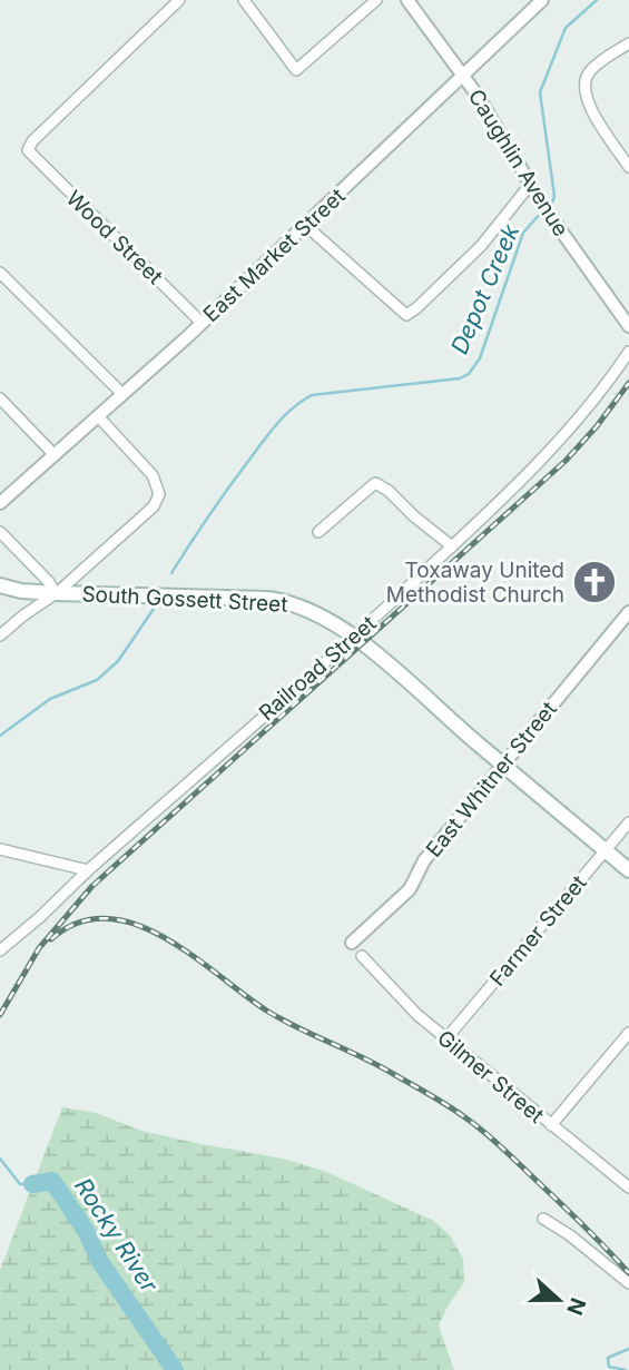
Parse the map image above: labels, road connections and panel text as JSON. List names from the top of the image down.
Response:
{
  "streets": {
    "main road": ["South Gossett Street"],
    "street": [
      "Caughlin Avenue",
      "Wood Street",
      "East Market Street",
      "Railroad Street",
      "East Whitner Street",
      "Farmer Street",
      "Gilmer Street"
    ]
  },
  "crossings": [
    ["Caughlin Avenue", "East Market Street"],
    ["Wood Street", "East Market Street"],
    ["South Gossett Street", "Railroad Street"],
    ["South Gossett Street", "East Whitner Street"],
    ["South Gossett Street", "Farmer Street"],
    ["Farmer Street", "Gilmer Street"]
  ],
  "water": ["Depot Creek", "Rocky River"],
  "places": {
    "church": ["Toxaway United Methodist Church"]
  },
  "north": "right"
}
